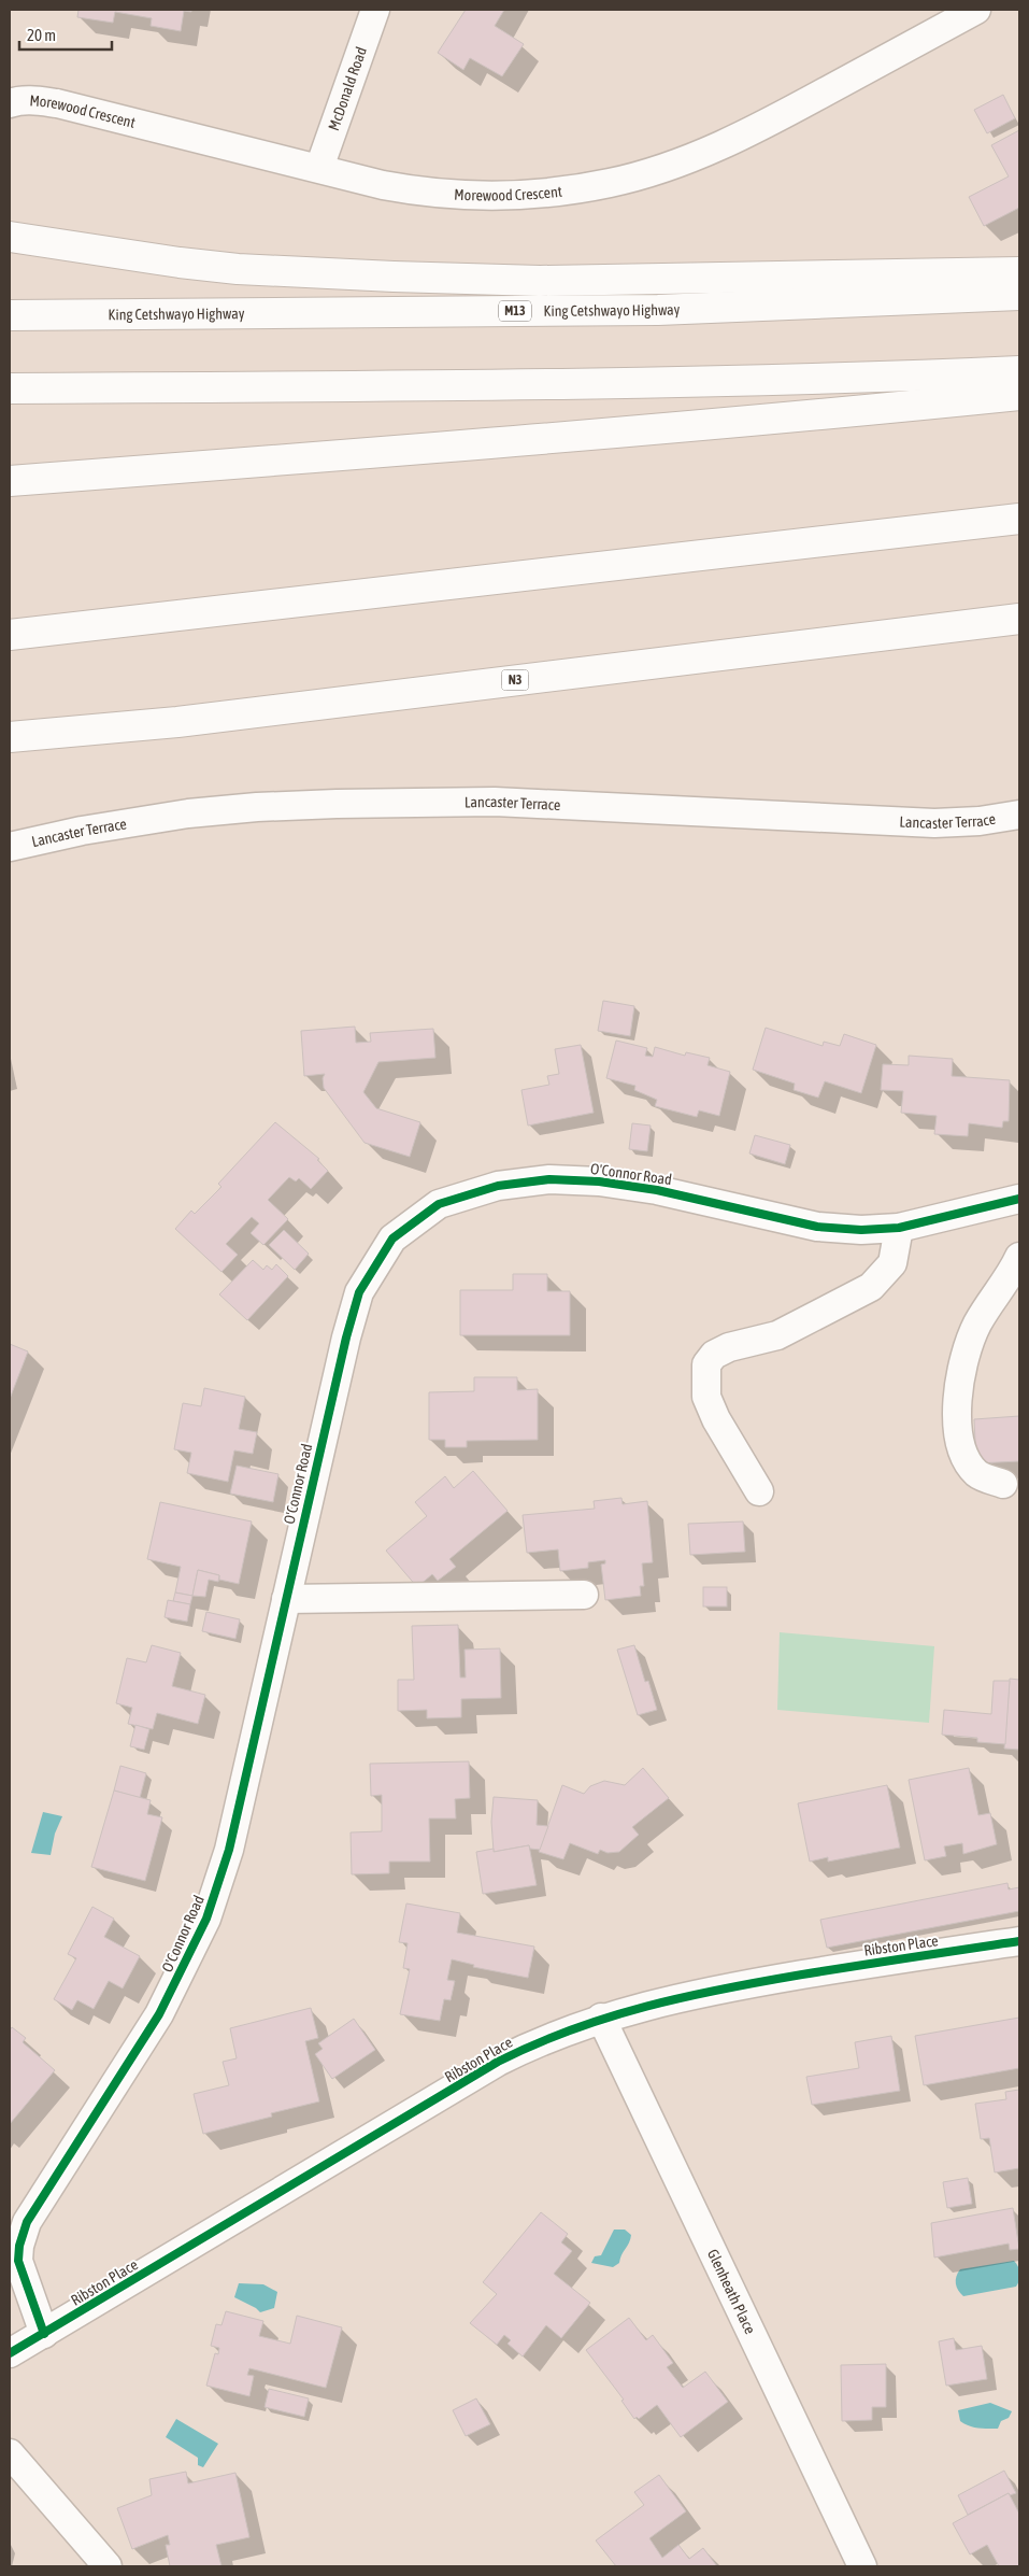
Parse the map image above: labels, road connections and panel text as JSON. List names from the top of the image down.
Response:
{
  "streets": {
    "highway": ["King Cetshwayo Highway", "M13", "N3"],
    "street": [
      "McDonald Road",
      "Morewood Crescent",
      "Lancaster Terrace",
      "O'Connor Road",
      "Ribston Place",
      "Glenheath Place"
    ]
  },
  "crossings": [
    ["McDonald Road", "Morewood Crescent"],
    ["O'Connor Road", "Ribston Place"],
    ["Ribston Place", "Glenheath Place"]
  ],
  "scale_bar": "20 m"
}
